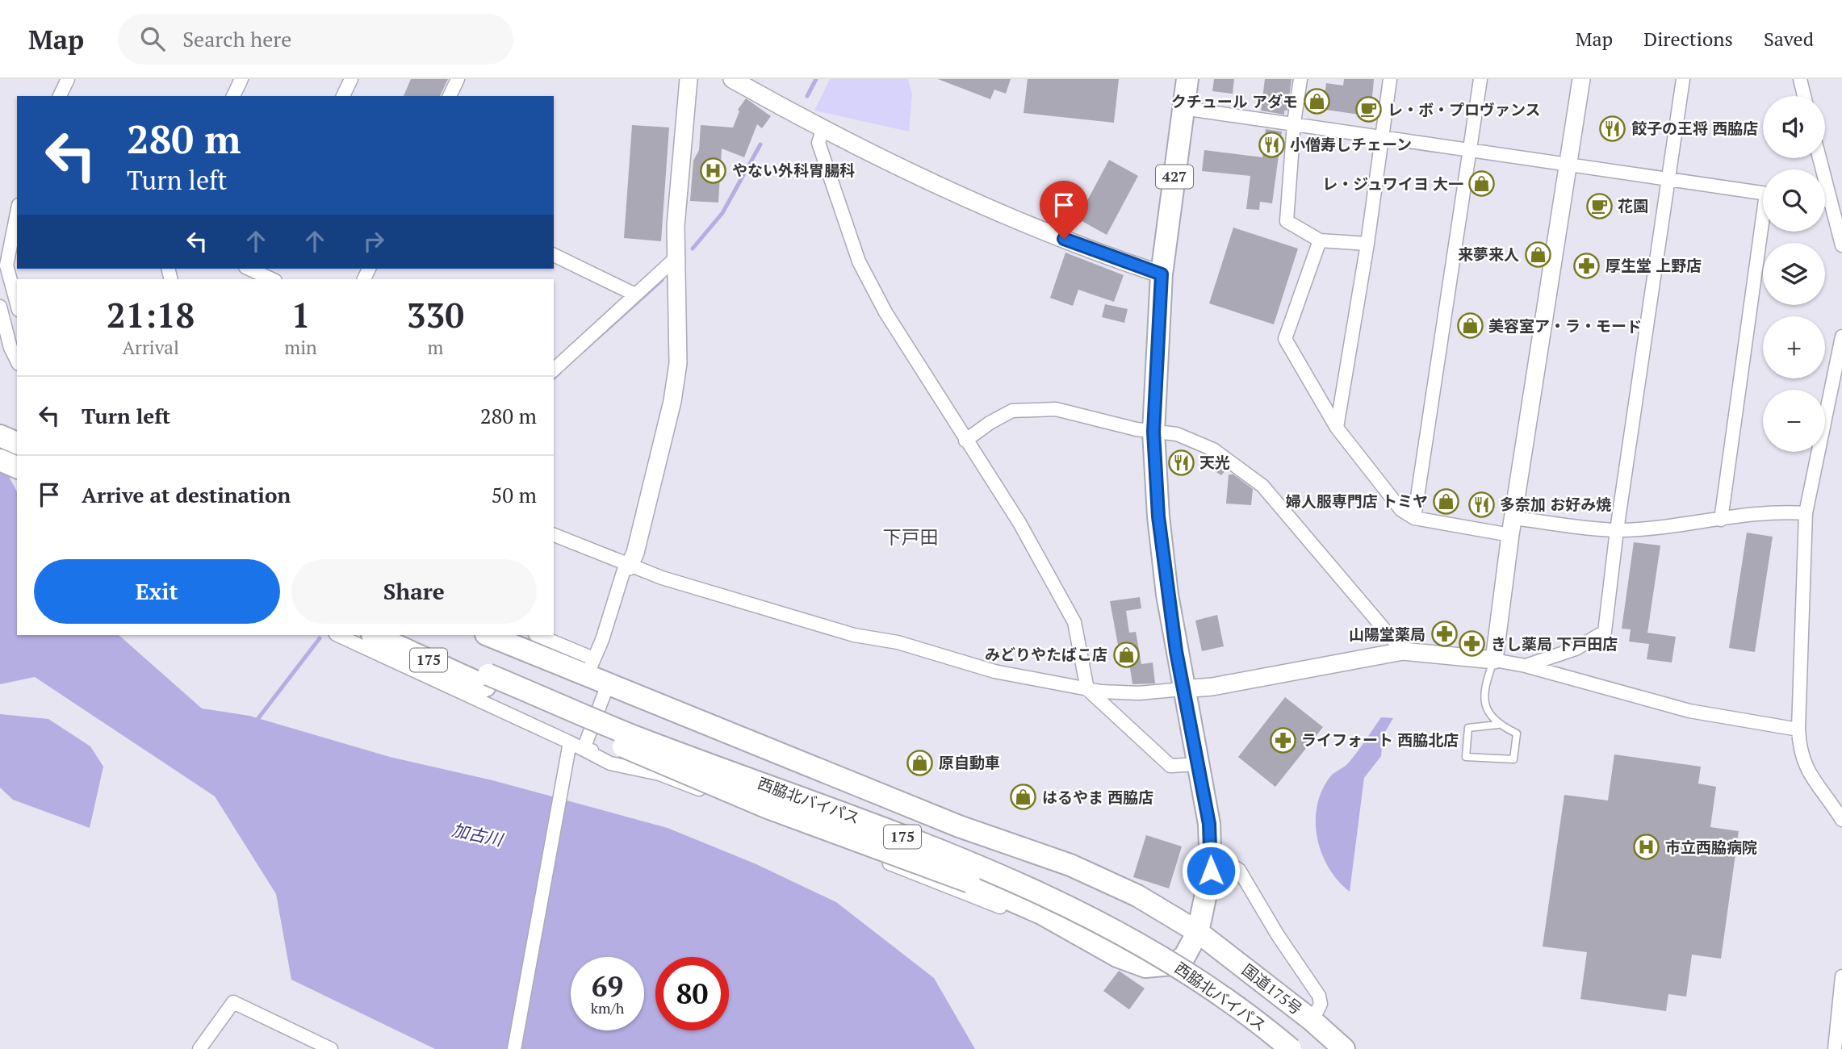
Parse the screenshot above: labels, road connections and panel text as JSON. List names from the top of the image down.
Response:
{
  "streets": {
    "highway": [
      "427",
      "175",
      "西脇北バイパス",
      "国道175号"
    ]
  },
  "crossings": [
    ["427", "175"],
    ["427", "国道175号"],
    ["175", "西脇北バイパス"],
    ["175", "国道175号"]
  ],
  "districts": ["下戸田"],
  "water": ["加古川"],
  "places": {
    "shop": [
      "クチュール アダモ",
      "レ・ジュワイヨ 大一",
      "来夢来人",
      "美容室ア・ラ・モード",
      "婦人服専門店 トミヤ",
      "みどりやたばこ店",
      "原自動車",
      "はるやま 西脇店"
    ],
    "cafe": ["レ・ボ・プロヴァンス", "花園"],
    "restaurant": [
      "餃子の王将 西脇店",
      "小僧寿しチェーン",
      "天光",
      "多奈加 お好み焼"
    ],
    "hospital": ["やない外科胃腸科", "市立西脇病院"],
    "pharmacy": [
      "厚生堂 上野店",
      "山陽堂薬局",
      "きし薬局 下戸田店",
      "ライフォート 西脇北店"
    ]
  },
  "page": {
    "header": "Map",
    "search": "Search here",
    "nav": ["Map", "Directions", "Saved"],
    "map_buttons": ["+", "−"],
    "turn": ["280 m", "Turn left"],
    "eta": [
      "21:18",
      "Arrival",
      "1",
      "min",
      "330",
      "m"
    ],
    "list": [
      {
        "name": "Turn left",
        "value": "280 m"
      },
      {
        "name": "Arrive at destination",
        "value": "50 m"
      }
    ],
    "buttons": ["Exit", "Share"],
    "speed": "69 km/h",
    "limit": "80"
  }
}
